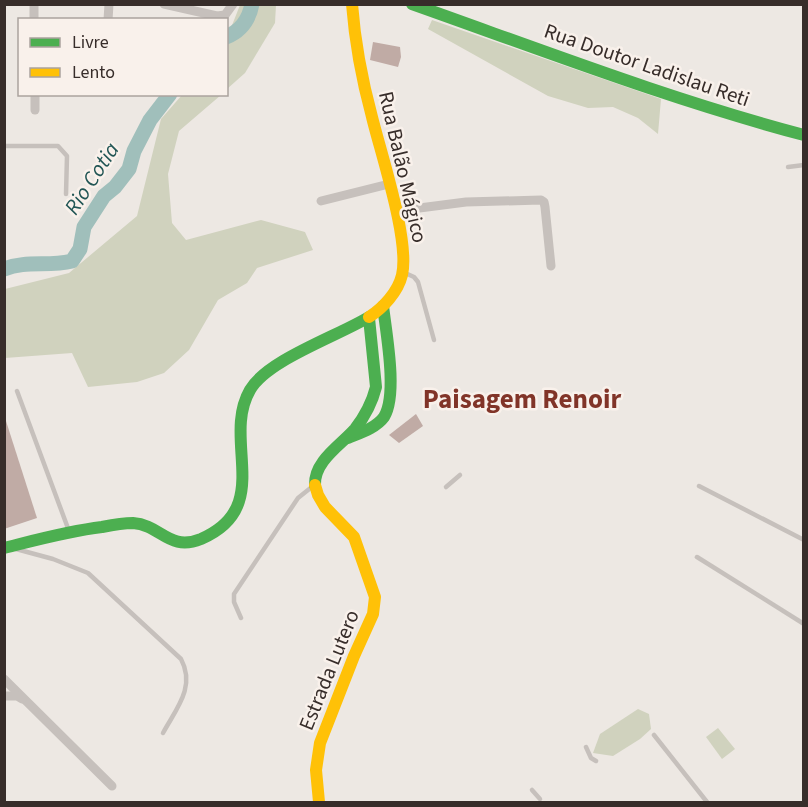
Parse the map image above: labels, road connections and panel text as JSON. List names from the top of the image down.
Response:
{
  "streets": {
    "street": ["Rua Doutor Ladislau Reti", "Rua Balão Mágico", "Estrada Lutero"]
  },
  "districts": ["Paisagem Renoir"],
  "water": ["Rio Cotia"],
  "legend": ["Livre", "Lento"]
}
